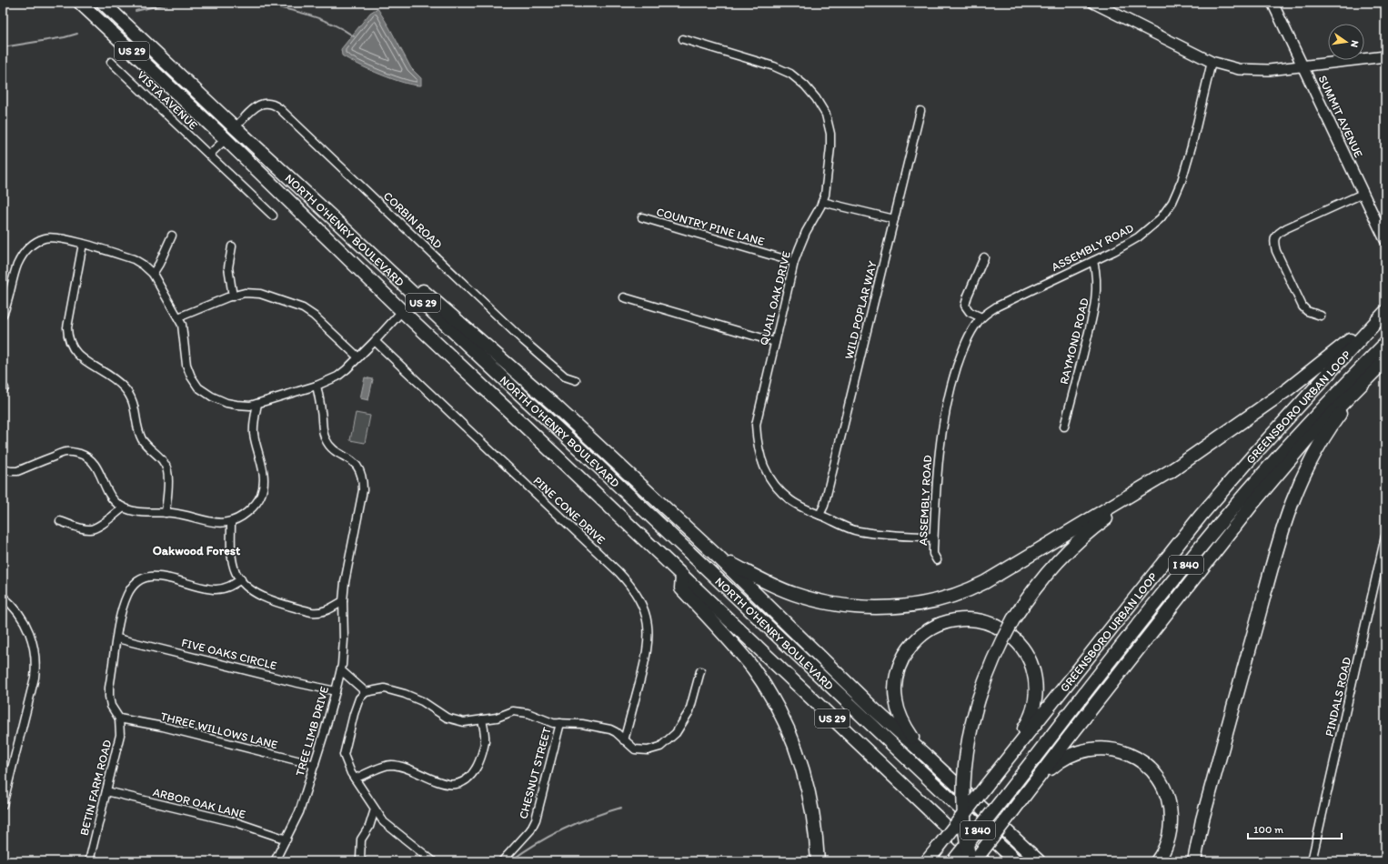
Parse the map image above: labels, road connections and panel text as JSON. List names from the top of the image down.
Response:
{
  "streets": {
    "highway": [
      "US 29",
      "NORTH O'HENRY BOULEVARD",
      "GREENSBORO URBAN LOOP",
      "I 840"
    ],
    "main road": ["SUMMIT AVENUE"],
    "street": [
      "VISTA AVENUE",
      "CORBIN ROAD",
      "COUNTRY PINE LANE",
      "ASSEMBLY ROAD",
      "QUAIL OAK DRIVE",
      "WILD POPLAR WAY",
      "RAYMOND ROAD",
      "PINE CONE DRIVE",
      "FIVE OAKS CIRCLE",
      "PINDALS ROAD",
      "THREE WILLOWS LANE",
      "TREE LIMB DRIVE",
      "CHESNUT STREET",
      "BETIN FARM ROAD",
      "ARBOR OAK LANE"
    ]
  },
  "crossings": [
    ["CORBIN ROAD", "NORTH O'HENRY BOULEVARD"],
    ["COUNTRY PINE LANE", "QUAIL OAK DRIVE"],
    ["ASSEMBLY ROAD", "QUAIL OAK DRIVE"],
    ["ASSEMBLY ROAD", "RAYMOND ROAD"],
    ["QUAIL OAK DRIVE", "WILD POPLAR WAY"],
    ["PINE CONE DRIVE", "CHESNUT STREET"],
    ["FIVE OAKS CIRCLE", "TREE LIMB DRIVE"],
    ["THREE WILLOWS LANE", "TREE LIMB DRIVE"],
    ["THREE WILLOWS LANE", "BETIN FARM ROAD"],
    ["TREE LIMB DRIVE", "ARBOR OAK LANE"],
    ["BETIN FARM ROAD", "ARBOR OAK LANE"]
  ],
  "districts": ["Oakwood Forest"],
  "scale_bar": "100 m",
  "north": "right"
}
